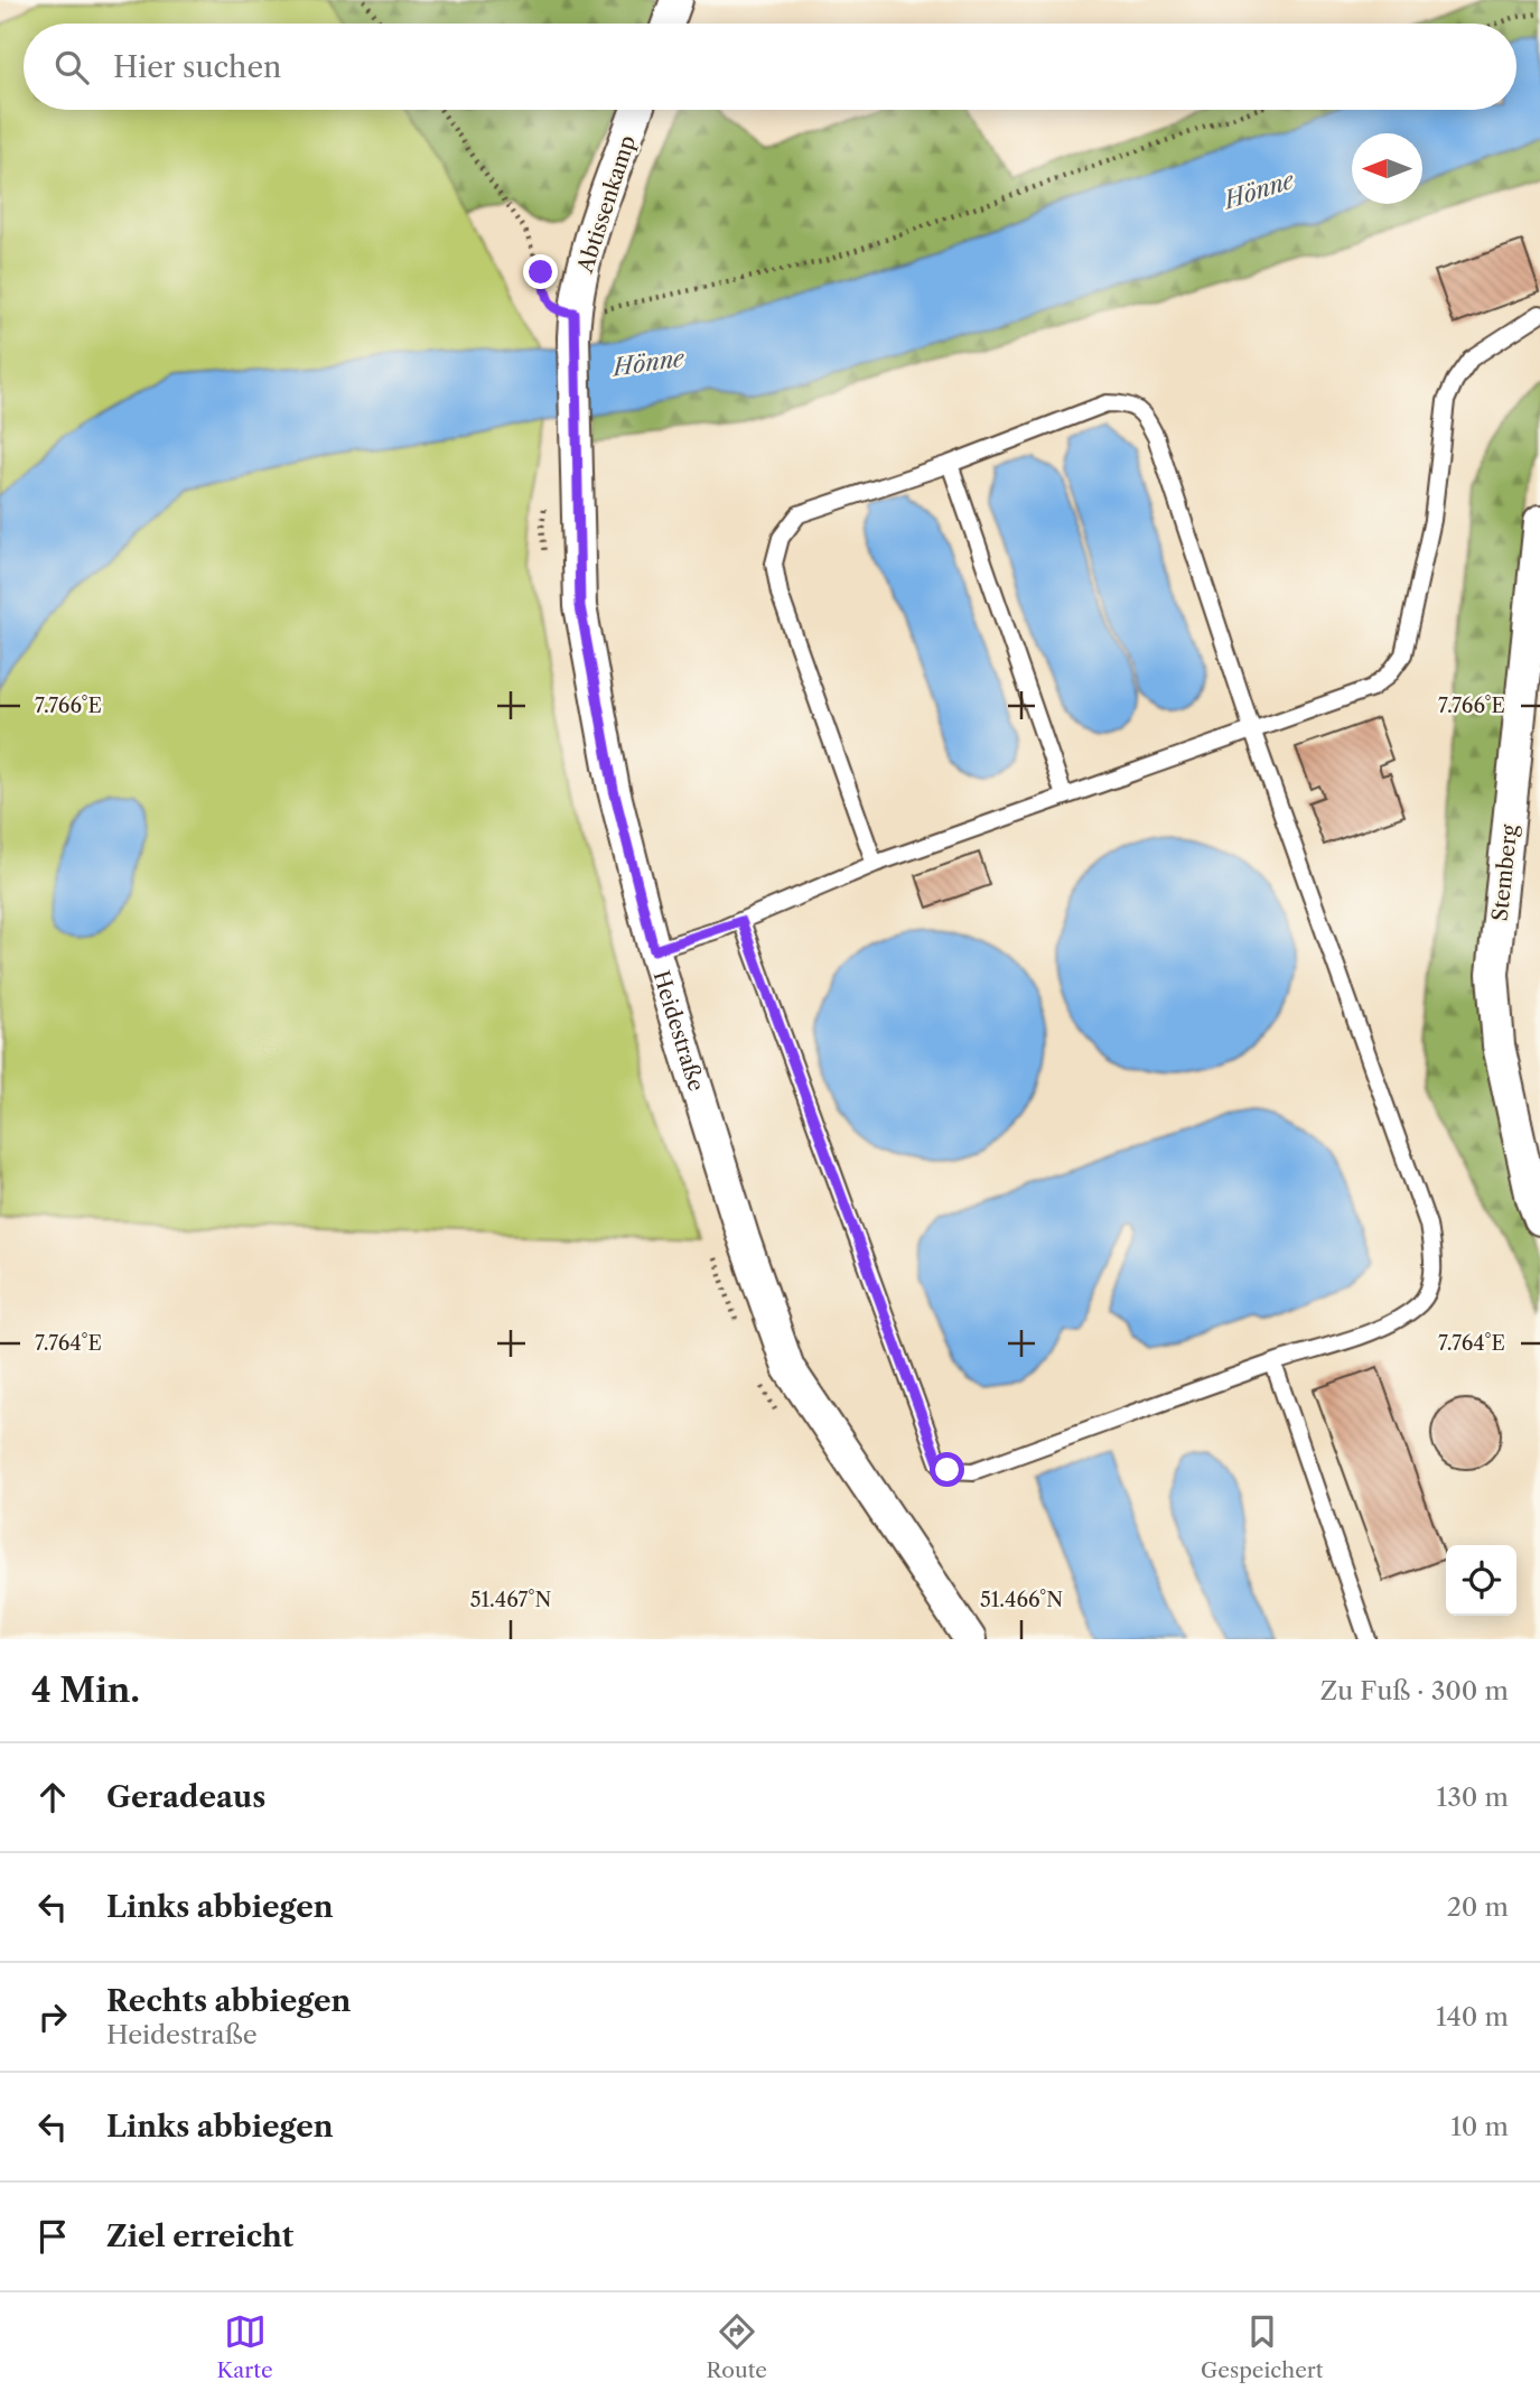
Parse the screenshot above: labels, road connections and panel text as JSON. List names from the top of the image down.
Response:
{
  "streets": {
    "street": ["Abtissenkamp", "Stemberg", "Heidestraße"]
  },
  "crossings": [
    ["Abtissenkamp", "Heidestraße"]
  ],
  "water": ["Hönne"],
  "north": "left",
  "page": {
    "search": "Hier suchen",
    "heading": ["4 Min.", "Zu Fuß · 300 m"],
    "list": [
      ["Geradeaus", "130 m"],
      ["Links abbiegen", "20 m"],
      ["Rechts abbiegen", "Heidestraße", "140 m"],
      ["Links abbiegen", "10 m"],
      "Ziel erreicht"
    ],
    "nav": ["Karte", "Route", "Gespeichert"]
  },
  "coordinates": [
    "7.766°E",
    "7.764°E",
    "51.467°N",
    "51.466°N"
  ]
}
